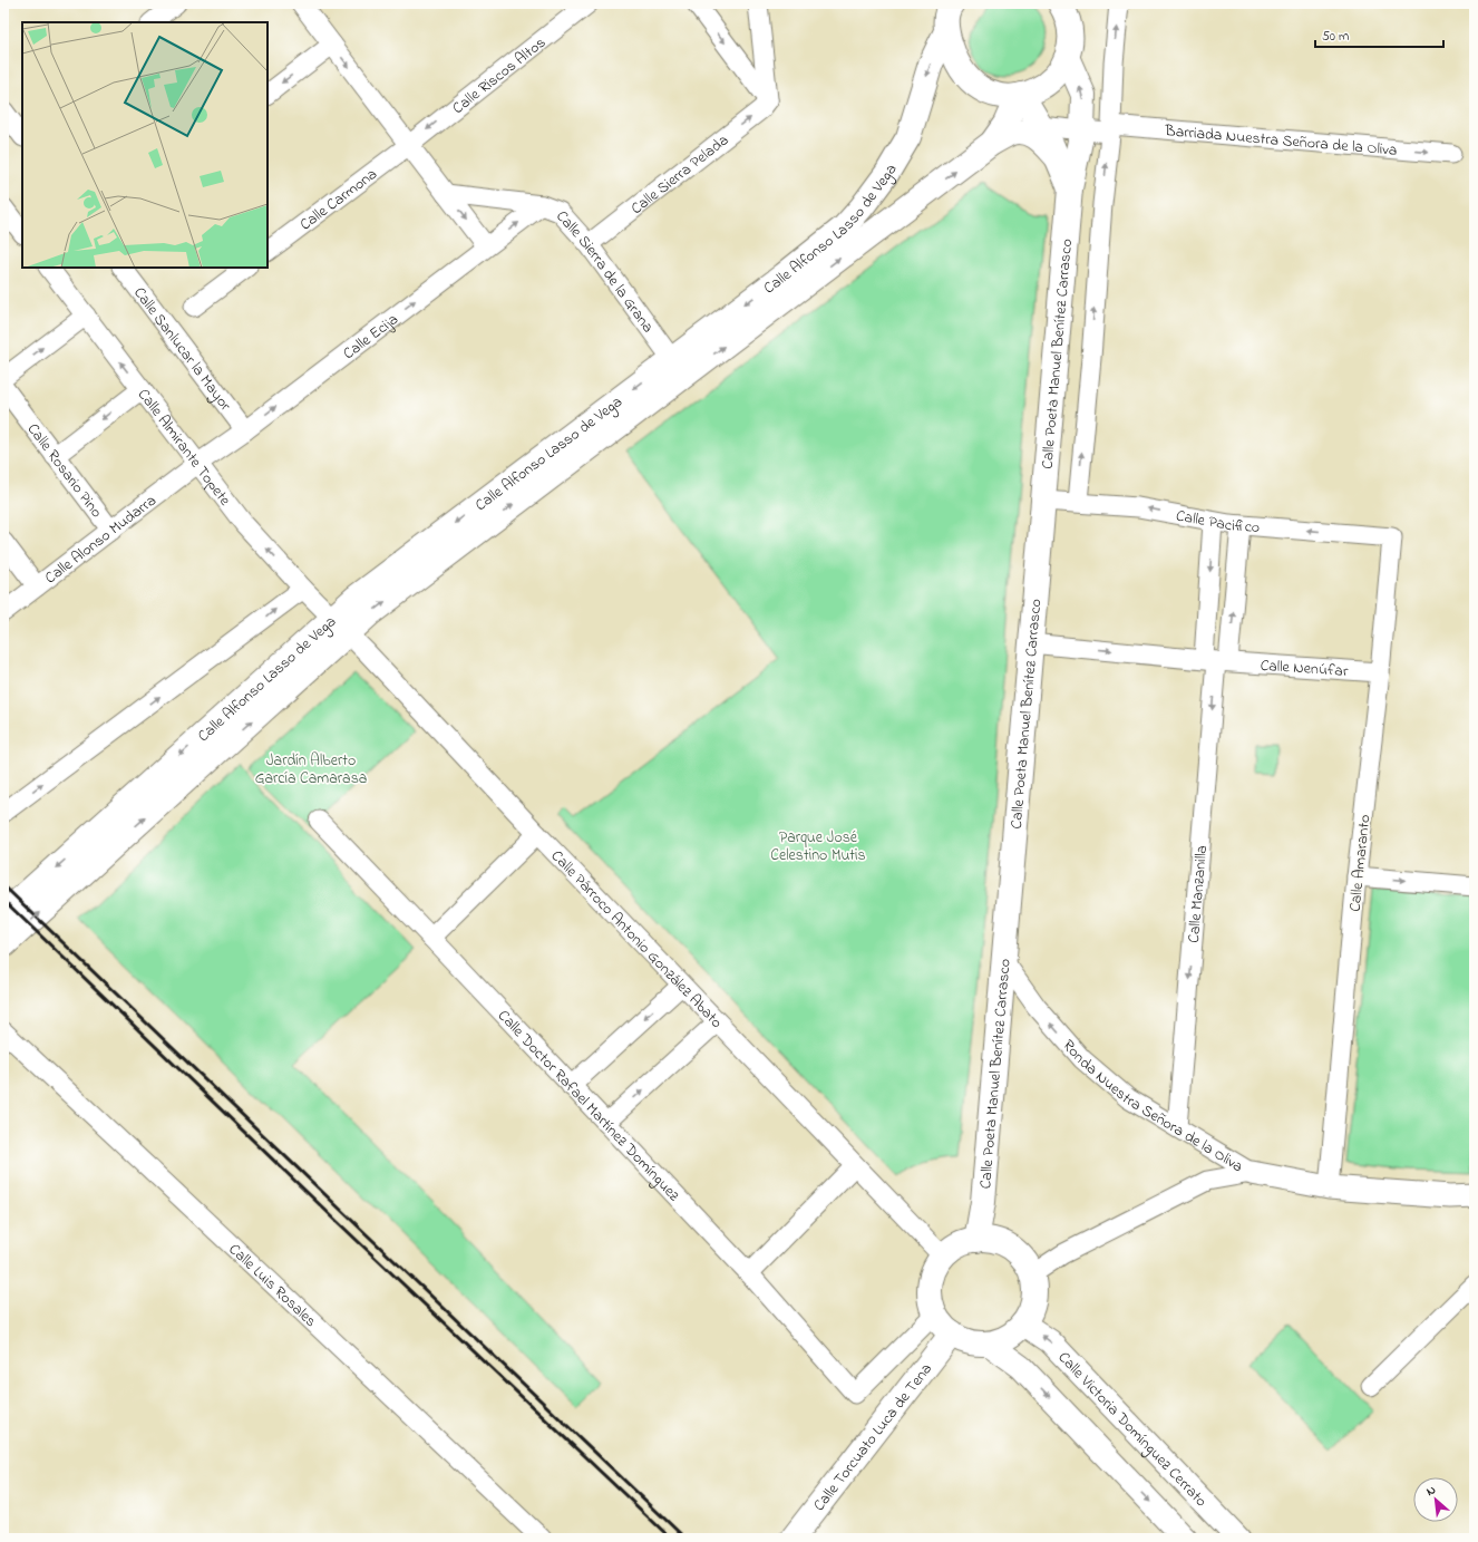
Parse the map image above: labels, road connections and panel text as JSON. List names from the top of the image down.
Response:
{
  "streets": {
    "main road": ["Calle Alfonso Lasso de Vega", "Calle Poeta Manuel Benítez Carrasco", "Calle Torcuato Luca de Tena"],
    "street": [
      "Calle Riscos Altos",
      "Barriada Nuestra Señora de la Oliva",
      "Calle Sierra Pelada",
      "Calle Carmona",
      "Calle Sierra de la Grana",
      "Calle Ecija",
      "Calle Sanlucar la Mayor",
      "Calle Almirante Topete",
      "Calle Rosario Pino",
      "Calle Pacifico",
      "Calle Alonso Mudarra",
      "Calle Nenúfar",
      "Calle Amaranto",
      "Calle Manzanilla",
      "Calle Párroco Antonio González Abato",
      "Ronda Nuestra Señora de la Oliva",
      "Calle Doctor Rafael Martínez Domínguez",
      "Calle Luis Rosales",
      "Calle Victoria Domínguez Cerrato"
    ]
  },
  "crossings": [
    ["Calle Riscos Altos", "Calle Carmona"],
    ["Barriada Nuestra Señora de la Oliva", "Calle Poeta Manuel Benítez Carrasco"],
    ["Calle Sierra Pelada", "Calle Sierra de la Grana"],
    ["Calle Alfonso Lasso de Vega", "Calle Sierra de la Grana"],
    ["Calle Alfonso Lasso de Vega", "Calle Poeta Manuel Benítez Carrasco"],
    ["Calle Alfonso Lasso de Vega", "Calle Almirante Topete"],
    ["Calle Alfonso Lasso de Vega", "Calle Párroco Antonio González Abato"],
    ["Calle Sierra de la Grana", "Calle Ecija"],
    ["Calle Ecija", "Calle Sanlucar la Mayor"],
    ["Calle Ecija", "Calle Almirante Topete"],
    ["Calle Ecija", "Calle Alonso Mudarra"],
    ["Calle Poeta Manuel Benítez Carrasco", "Calle Pacifico"],
    ["Calle Poeta Manuel Benítez Carrasco", "Calle Nenúfar"],
    ["Calle Poeta Manuel Benítez Carrasco", "Calle Párroco Antonio González Abato"],
    ["Calle Poeta Manuel Benítez Carrasco", "Ronda Nuestra Señora de la Oliva"],
    ["Calle Poeta Manuel Benítez Carrasco", "Calle Doctor Rafael Martínez Domínguez"],
    ["Calle Poeta Manuel Benítez Carrasco", "Calle Victoria Domínguez Cerrato"],
    ["Calle Poeta Manuel Benítez Carrasco", "Calle Torcuato Luca de Tena"],
    ["Calle Almirante Topete", "Calle Alonso Mudarra"],
    ["Calle Almirante Topete", "Calle Párroco Antonio González Abato"],
    ["Calle Rosario Pino", "Calle Alonso Mudarra"],
    ["Calle Pacifico", "Calle Amaranto"],
    ["Calle Pacifico", "Calle Manzanilla"],
    ["Calle Nenúfar", "Calle Amaranto"],
    ["Calle Nenúfar", "Calle Manzanilla"],
    ["Calle Amaranto", "Ronda Nuestra Señora de la Oliva"],
    ["Calle Manzanilla", "Ronda Nuestra Señora de la Oliva"],
    ["Calle Párroco Antonio González Abato", "Calle Doctor Rafael Martínez Domínguez"],
    ["Calle Párroco Antonio González Abato", "Calle Victoria Domínguez Cerrato"],
    ["Calle Párroco Antonio González Abato", "Calle Torcuato Luca de Tena"],
    ["Calle Doctor Rafael Martínez Domínguez", "Calle Victoria Domínguez Cerrato"],
    ["Calle Doctor Rafael Martínez Domínguez", "Calle Torcuato Luca de Tena"],
    ["Calle Victoria Domínguez Cerrato", "Calle Torcuato Luca de Tena"]
  ],
  "one_way": [
    "Calle Riscos Altos",
    "Barriada Nuestra Señora de la Oliva",
    "Calle Sierra Pelada",
    "Calle Ecija",
    "Calle Almirante Topete",
    "Calle Pacifico",
    "Calle Nenúfar",
    "Ronda Nuestra Señora de la Oliva"
  ],
  "parks": ["Jardín Alberto García Camarasa", "Parque José Celestino Mutis"],
  "scale_bar": "50 m",
  "north": "top left"
}
